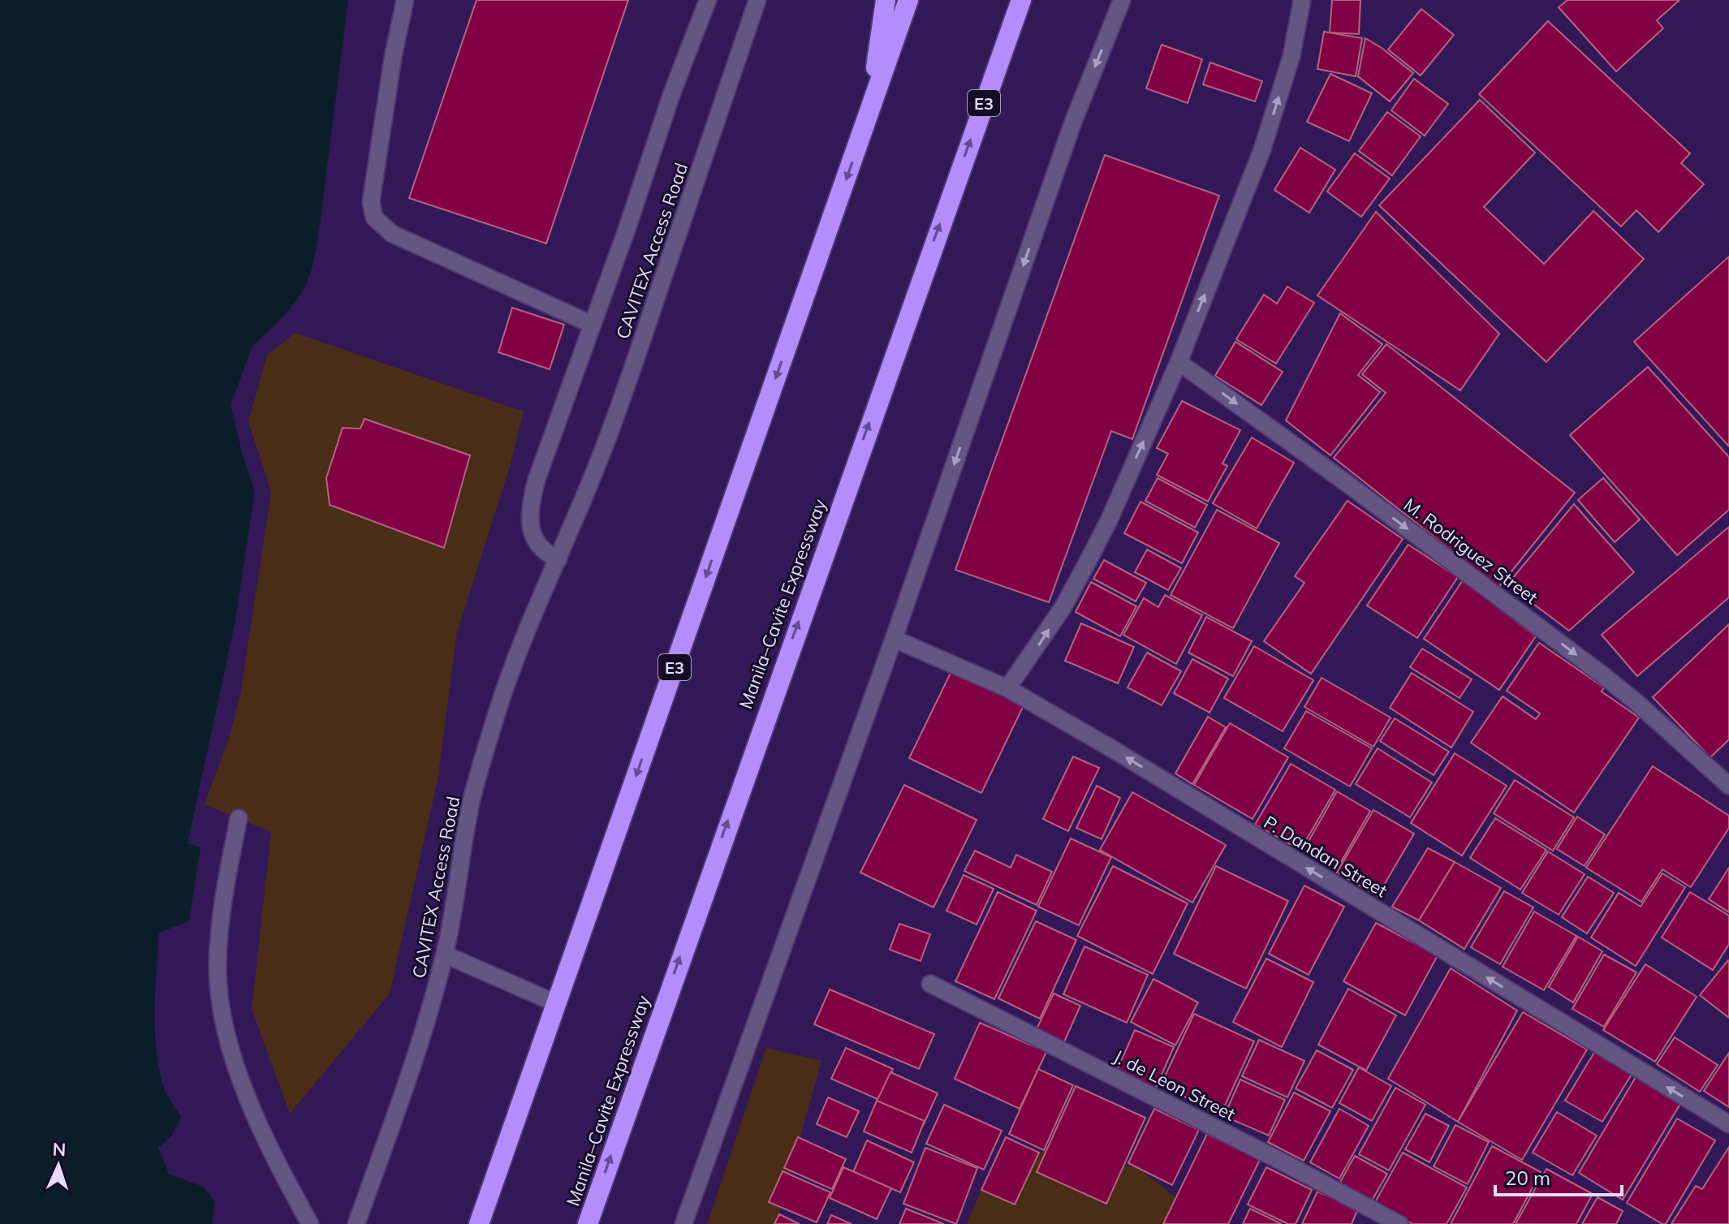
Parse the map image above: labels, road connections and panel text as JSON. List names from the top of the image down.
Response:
{
  "streets": {
    "highway": ["E3", "Manila–Cavite Expressway"],
    "street": [
      "CAVITEX Access Road",
      "M. Rodriguez Street",
      "P. Dandan Street",
      "J. de Leon Street"
    ]
  },
  "one_way": ["M. Rodriguez Street", "P. Dandan Street"],
  "scale_bar": "20 m",
  "north": "top"
}
